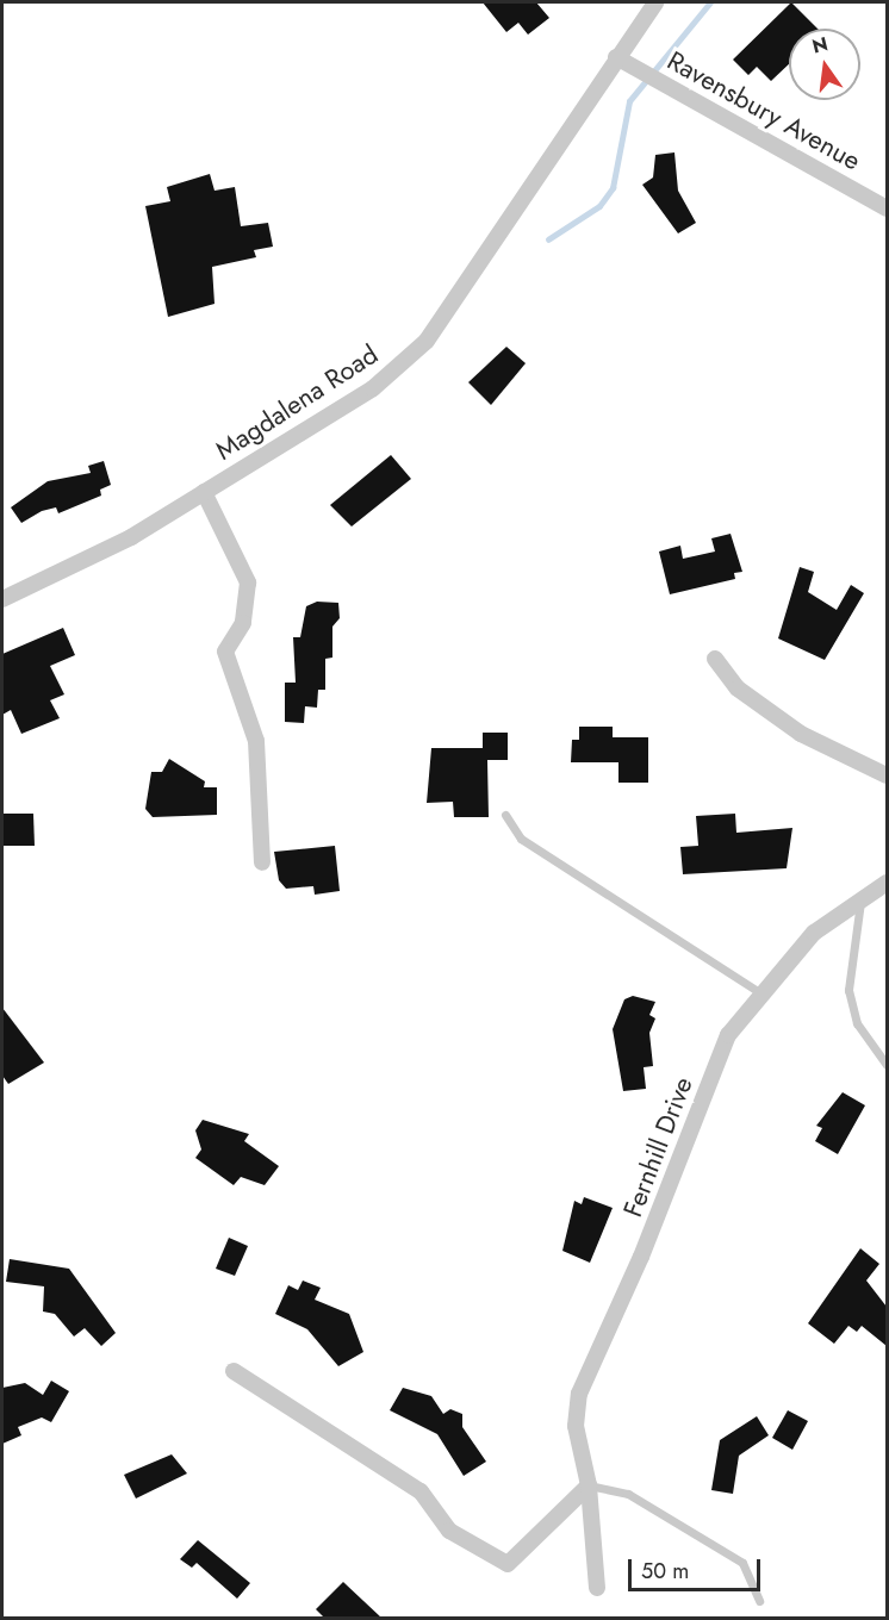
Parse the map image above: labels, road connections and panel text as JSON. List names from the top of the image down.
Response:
{
  "streets": {
    "street": ["Ravensbury Avenue", "Magdalena Road", "Fernhill Drive"]
  },
  "crossings": [
    ["Ravensbury Avenue", "Magdalena Road"]
  ],
  "scale_bar": "50 m",
  "north": "top"
}
